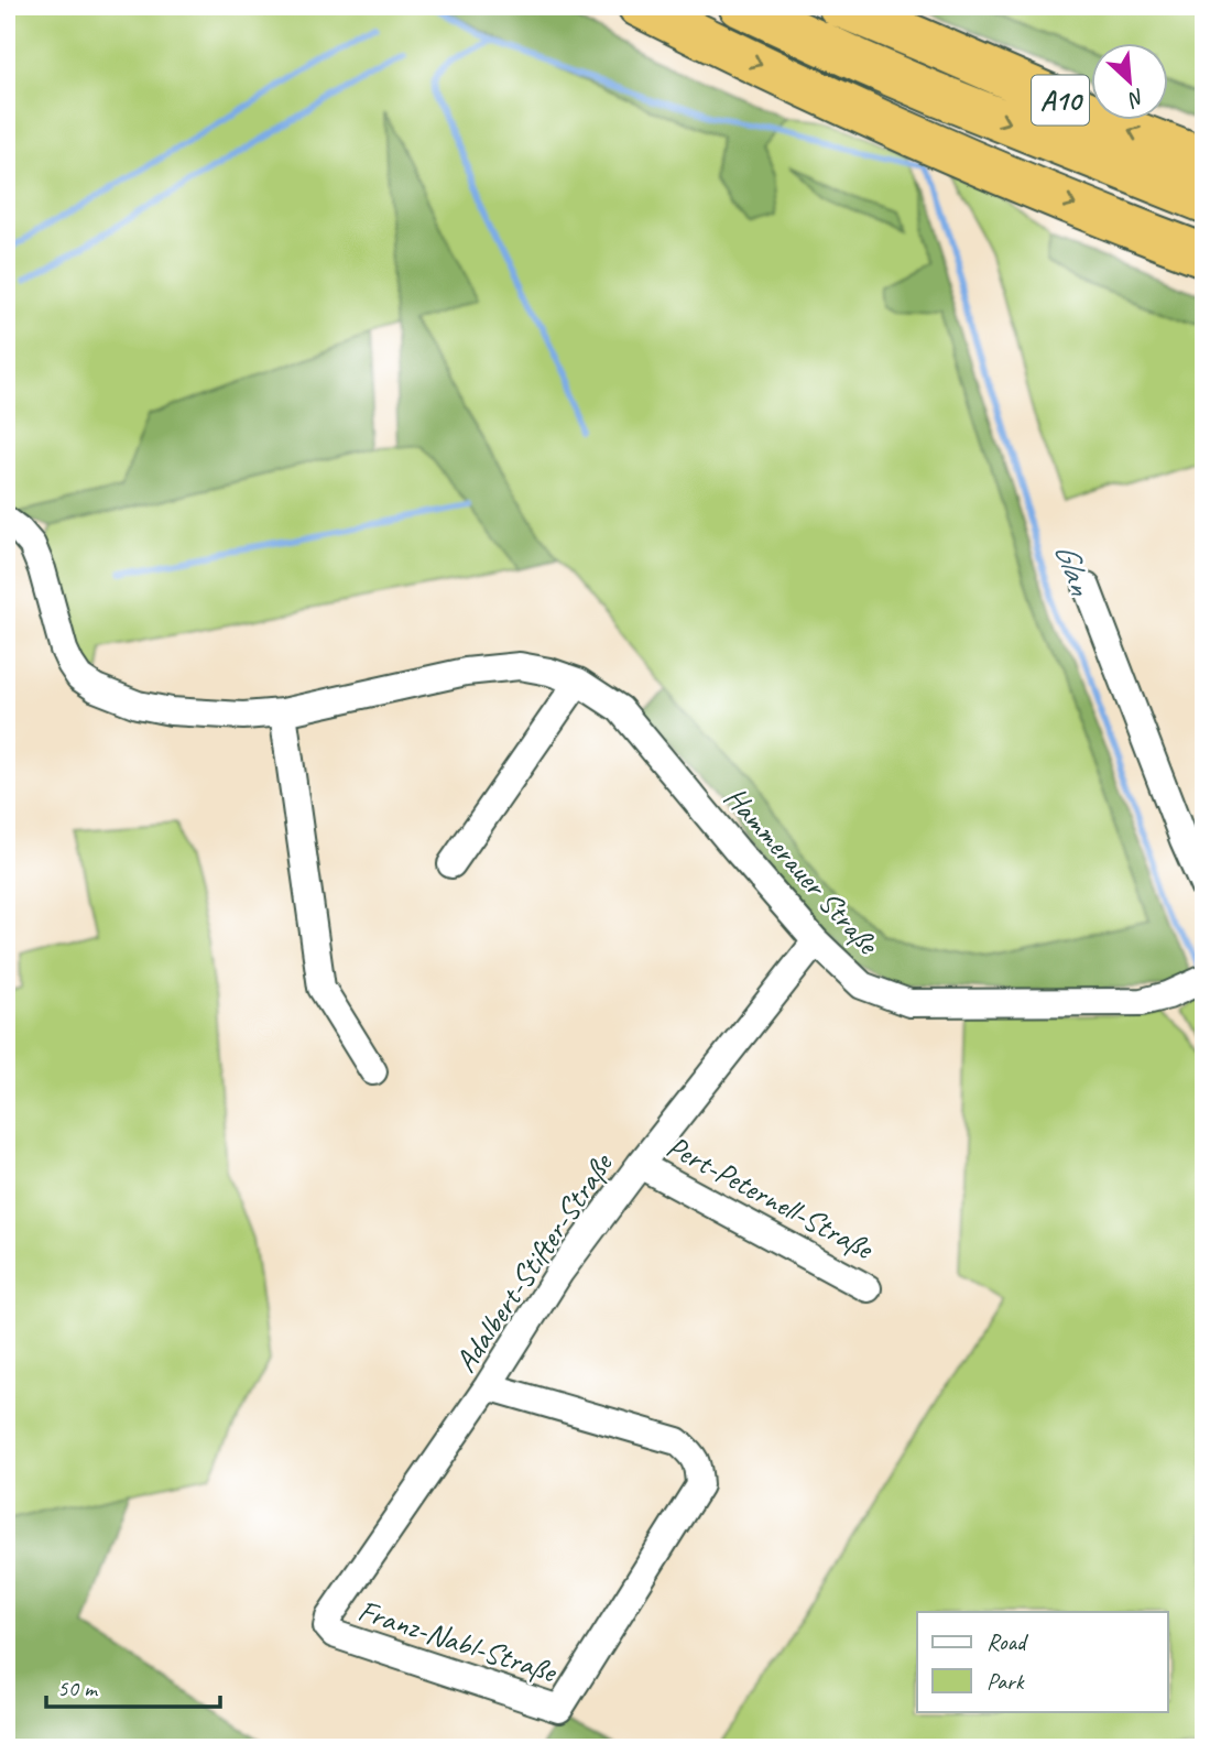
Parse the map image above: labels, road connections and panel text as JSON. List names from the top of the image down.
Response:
{
  "streets": {
    "highway": ["A10"],
    "street": [
      "Hammerauer Straße",
      "Pert-Peternell-Straße",
      "Adalbert-Stifter-Straße",
      "Franz-Nabl-Straße"
    ]
  },
  "crossings": [
    ["Hammerauer Straße", "Adalbert-Stifter-Straße"],
    ["Pert-Peternell-Straße", "Adalbert-Stifter-Straße"],
    ["Adalbert-Stifter-Straße", "Franz-Nabl-Straße"]
  ],
  "water": ["Glan"],
  "legend": ["Road", "Park"],
  "scale_bar": "50 m",
  "north": "bottom right"
}
